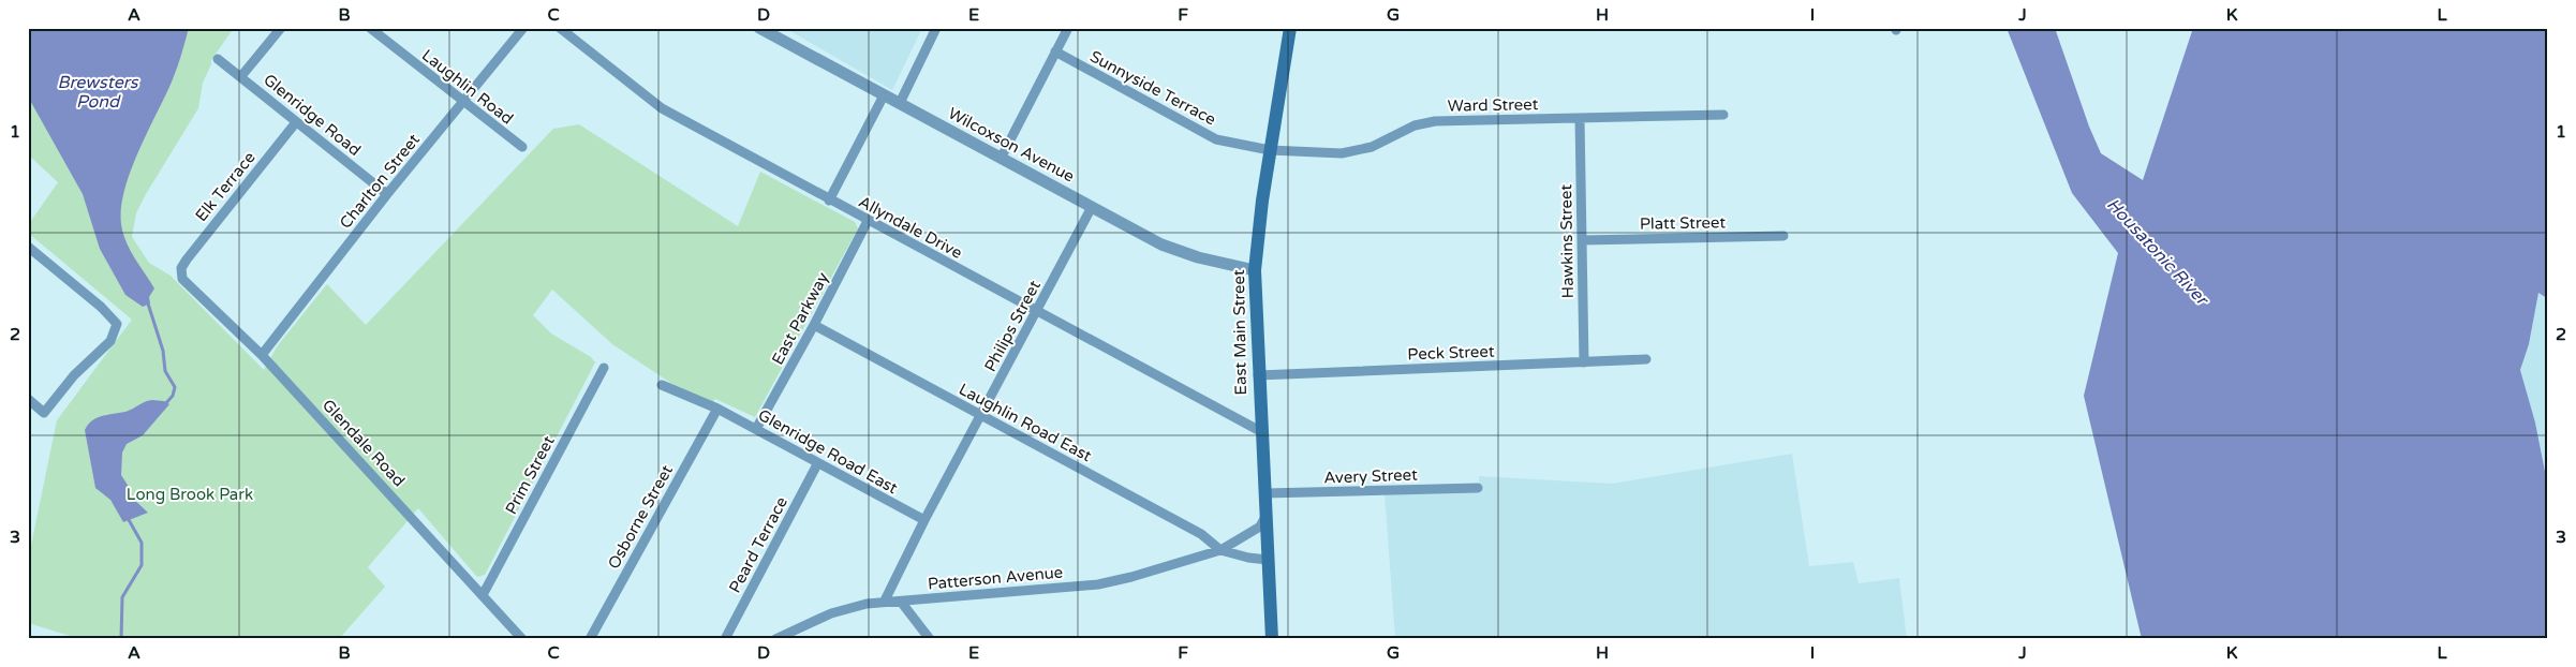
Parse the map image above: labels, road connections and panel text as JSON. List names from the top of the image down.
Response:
{
  "streets": {
    "main road": ["East Main Street"],
    "street": [
      "Laughlin Road",
      "Sunnyside Terrace",
      "Ward Street",
      "Glenridge Road",
      "Wilcoxson Avenue",
      "Charlton Street",
      "Elk Terrace",
      "Platt Street",
      "Allyndale Drive",
      "Hawkins Street",
      "East Parkway",
      "Philips Street",
      "Peck Street",
      "Laughlin Road East",
      "Glendale Road",
      "Glenridge Road East",
      "Prim Street",
      "Avery Street",
      "Osborne Street",
      "Peard Terrace",
      "Patterson Avenue"
    ]
  },
  "crossings": [
    ["Laughlin Road", "Charlton Street"],
    ["Sunnyside Terrace", "Ward Street"],
    ["Sunnyside Terrace", "East Main Street"],
    ["Ward Street", "Hawkins Street"],
    ["Ward Street", "East Main Street"],
    ["Glenridge Road", "Charlton Street"],
    ["Glenridge Road", "Elk Terrace"],
    ["Wilcoxson Avenue", "Philips Street"],
    ["Wilcoxson Avenue", "East Main Street"],
    ["Charlton Street", "Glendale Road"],
    ["Elk Terrace", "Glendale Road"],
    ["Platt Street", "Hawkins Street"],
    ["Allyndale Drive", "East Parkway"],
    ["Allyndale Drive", "Philips Street"],
    ["Allyndale Drive", "East Main Street"],
    ["Hawkins Street", "Peck Street"],
    ["East Parkway", "Laughlin Road East"],
    ["East Parkway", "Glenridge Road East"],
    ["Philips Street", "Laughlin Road East"],
    ["Philips Street", "Glenridge Road East"],
    ["Philips Street", "Patterson Avenue"],
    ["East Main Street", "Peck Street"],
    ["East Main Street", "Avery Street"],
    ["East Main Street", "Patterson Avenue"],
    ["Laughlin Road East", "Patterson Avenue"],
    ["Glendale Road", "Prim Street"],
    ["Glenridge Road East", "Osborne Street"],
    ["Glenridge Road East", "Peard Terrace"]
  ],
  "water": ["Brewsters Pond", "Housatonic River"],
  "parks": ["Long Brook Park"],
  "grid": {
    "columns": [
      "A",
      "B",
      "C",
      "D",
      "E",
      "F",
      "G",
      "H",
      "I",
      "J",
      "K",
      "L"
    ],
    "rows": ["1", "2", "3"]
  }
}
